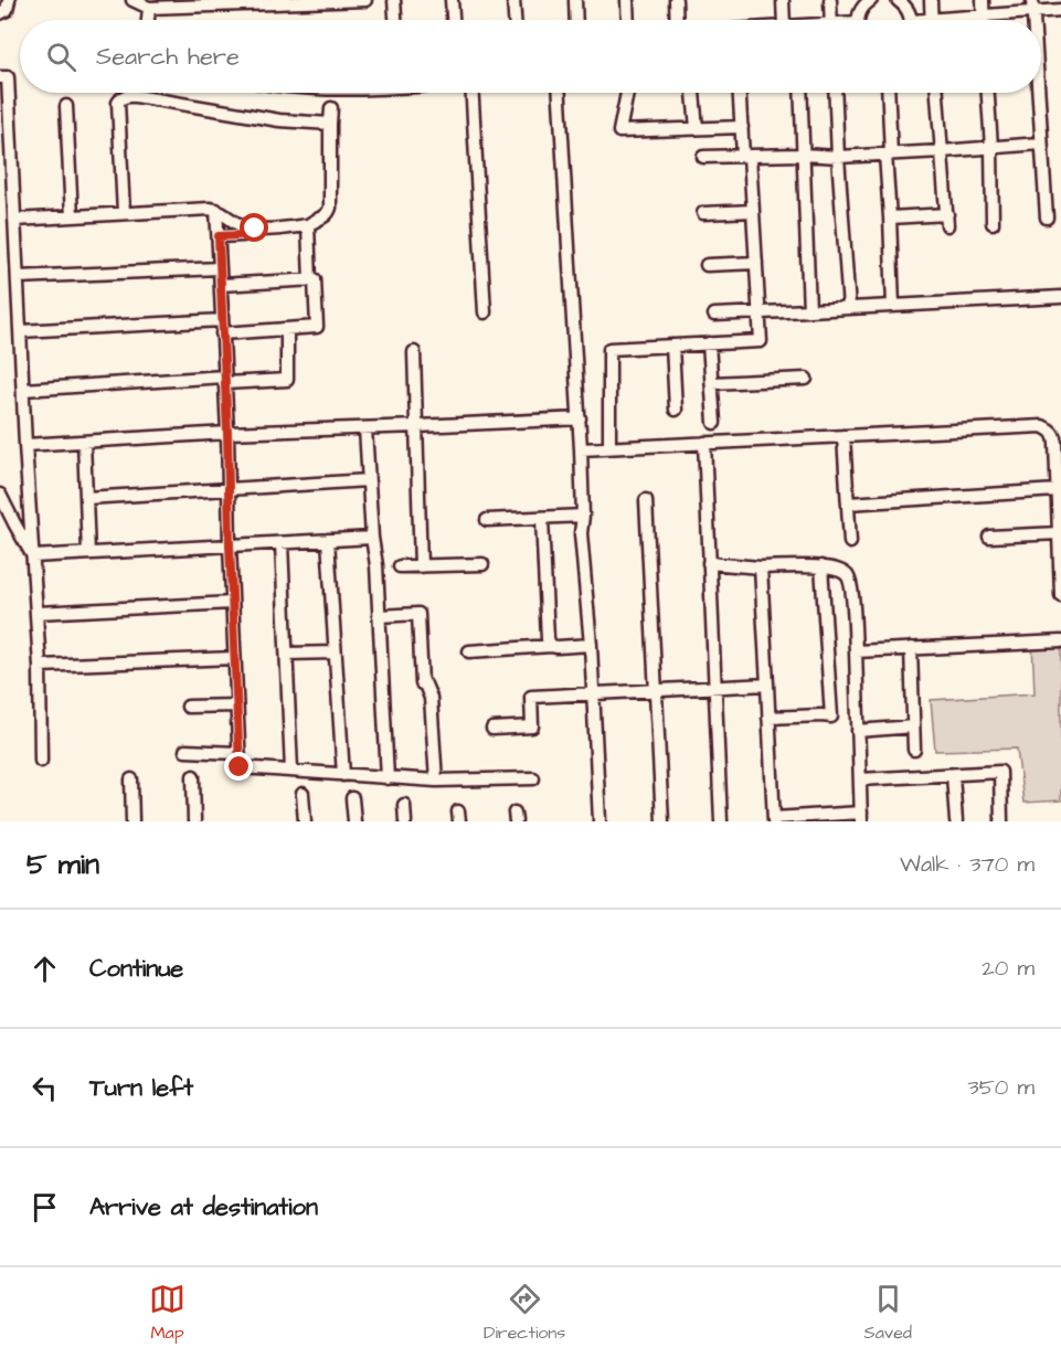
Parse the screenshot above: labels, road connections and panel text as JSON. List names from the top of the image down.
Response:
{
  "page": {
    "search": "Search here",
    "heading": ["5 min", "Walk · 370 m"],
    "list": [
      ["Continue", "20 m"],
      ["Turn left", "350 m"],
      "Arrive at destination"
    ],
    "nav": ["Map", "Directions", "Saved"]
  }
}
